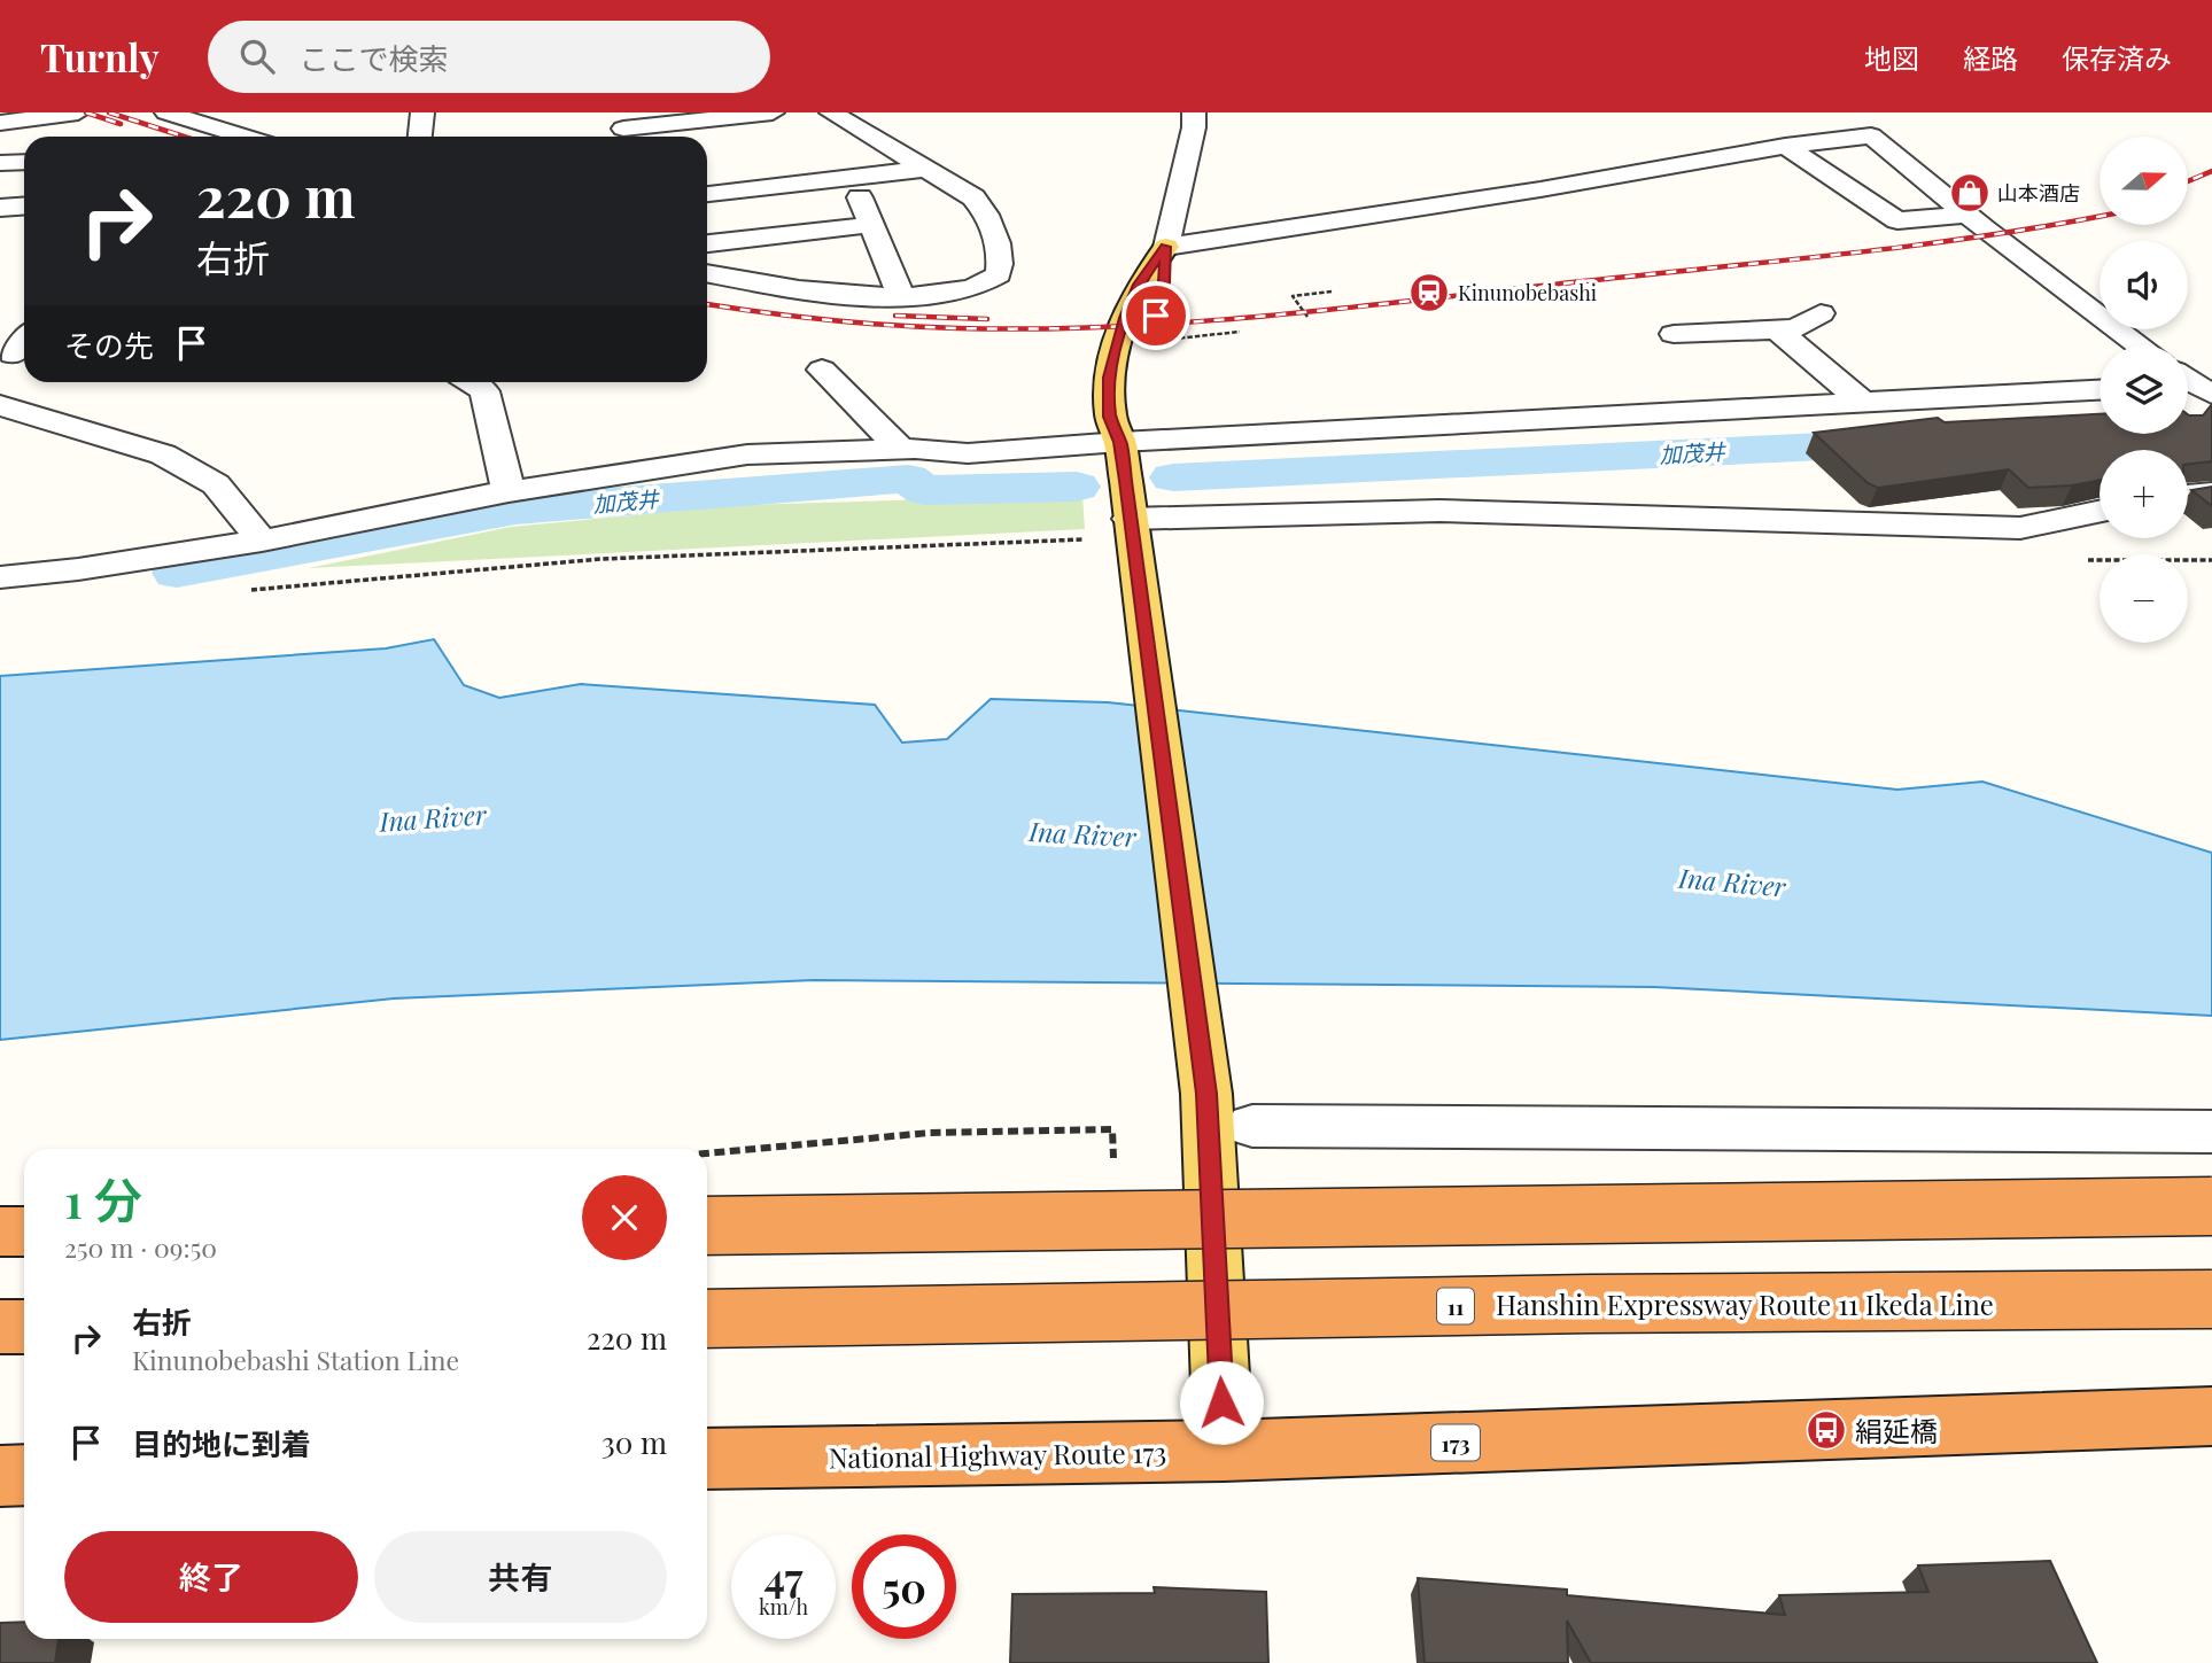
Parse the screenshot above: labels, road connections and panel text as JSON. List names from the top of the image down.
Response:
{
  "streets": {
    "highway": [
      "Hanshin Expressway Route 11 Ikeda Line",
      "11",
      "173",
      "National Highway Route 173"
    ]
  },
  "water": ["加茂井", "Ina River"],
  "places": {
    "shop": ["山本酒店"],
    "station": ["Kinunobebashi"],
    "bus stop": ["絹延橋"]
  },
  "north": "right",
  "page": {
    "header": "Turnly",
    "search": "ここで検索",
    "nav": ["地図", "経路", "保存済み"],
    "map_buttons": ["+", "−"],
    "turn": ["220 m", "右折"],
    "then": "その先",
    "heading": ["1 分", "250 m · 09:50"],
    "list": [
      {
        "name": "右折",
        "note": "Kinunobebashi Station Line",
        "value": "220 m"
      },
      {
        "name": "目的地に到着",
        "value": "30 m"
      }
    ],
    "buttons": ["終了", "共有"],
    "speed": "47 km/h",
    "limit": "50"
  }
}
